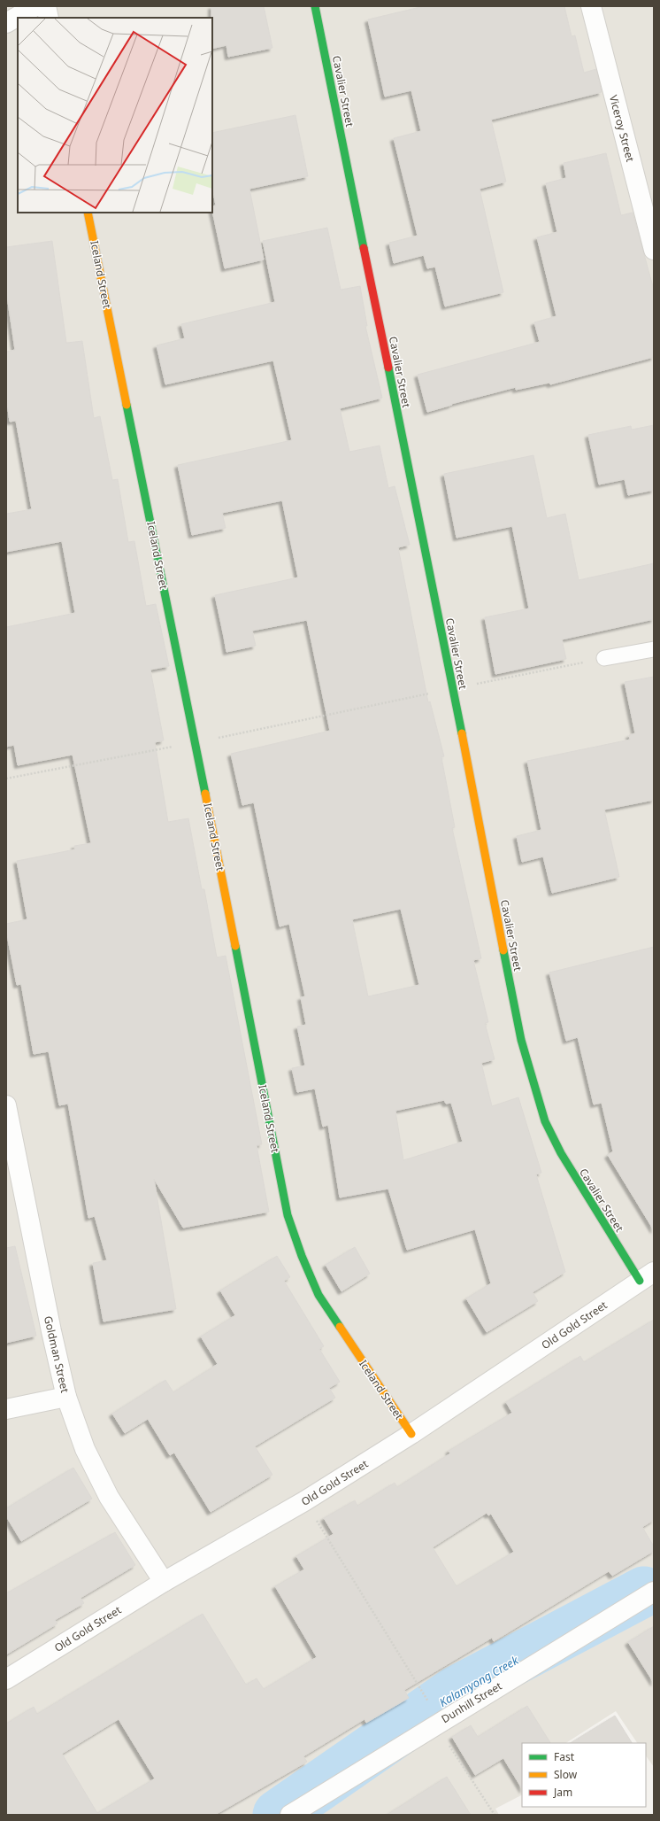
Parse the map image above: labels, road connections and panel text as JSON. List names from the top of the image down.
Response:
{
  "streets": {
    "street": [
      "Cavalier Street",
      "Viceroy Street",
      "Iceland Street",
      "Old Gold Street",
      "Goldman Street",
      "Dunhill Street"
    ]
  },
  "crossings": [
    ["Cavalier Street", "Old Gold Street"],
    ["Iceland Street", "Old Gold Street"],
    ["Old Gold Street", "Goldman Street"]
  ],
  "water": ["Kalamyong Creek"],
  "legend": ["Fast", "Slow", "Jam"]
}
